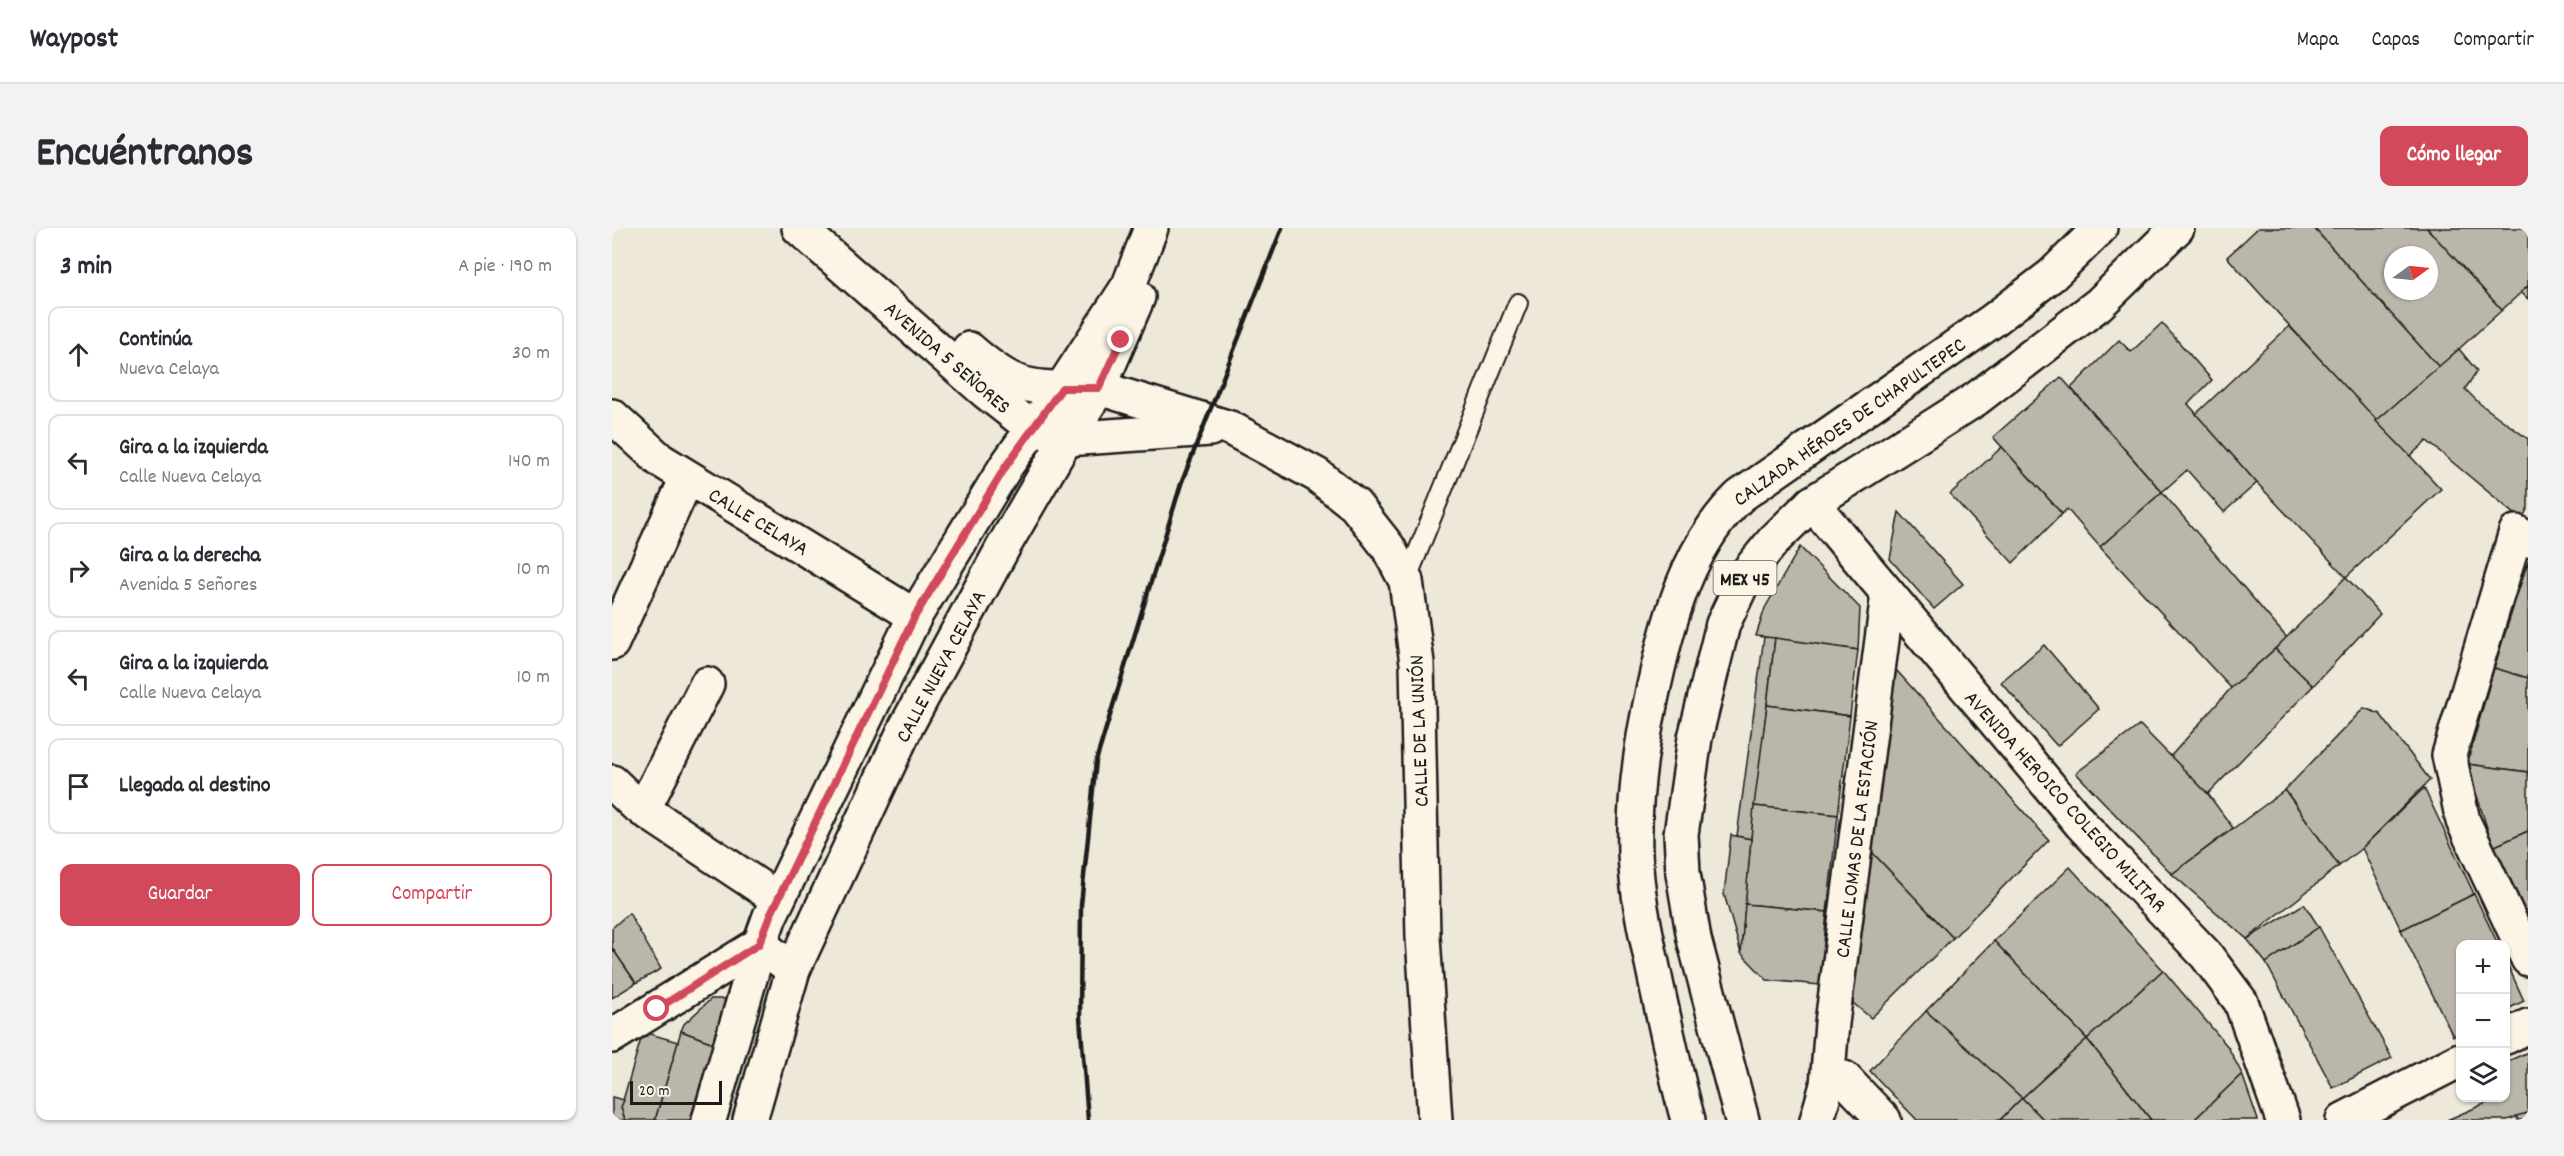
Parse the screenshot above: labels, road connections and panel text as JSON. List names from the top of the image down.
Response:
{
  "streets": {
    "street": [
      "AVENIDA 5 SEÑORES",
      "CALZADA HÉROES DE CHAPULTEPEC",
      "CALLE CELAYA",
      "MEX 45",
      "CALLE NUEVA CELAYA",
      "CALLE DE LA UNIÓN",
      "AVENIDA HEROICO COLEGIO MILITAR",
      "CALLE LOMAS DE LA ESTACIÓN"
    ]
  },
  "crossings": [
    ["AVENIDA 5 SEÑORES", "CALLE NUEVA CELAYA"],
    ["AVENIDA 5 SEÑORES", "CALLE DE LA UNIÓN"],
    ["CALLE CELAYA", "CALLE NUEVA CELAYA"],
    ["MEX 45", "AVENIDA HEROICO COLEGIO MILITAR"],
    ["AVENIDA HEROICO COLEGIO MILITAR", "CALLE LOMAS DE LA ESTACIÓN"]
  ],
  "scale_bar": "20 m",
  "north": "right",
  "page": {
    "header": "Waypost",
    "nav": ["Mapa", "Capas", "Compartir"],
    "title": "Encuéntranos",
    "buttons": [
      "Cómo llegar",
      ["Guardar", "Compartir"]
    ],
    "heading": ["3 min", "A pie · 190 m"],
    "list": [
      ["Continúa", "Nueva Celaya", "30 m"],
      ["Gira a la izquierda", "Calle Nueva Celaya", "140 m"],
      ["Gira a la derecha", "Avenida 5 Señores", "10 m"],
      ["Gira a la izquierda", "Calle Nueva Celaya", "10 m"],
      "Llegada al destino"
    ],
    "map_buttons": ["+", "−"],
    "scale": "20 m"
  }
}
